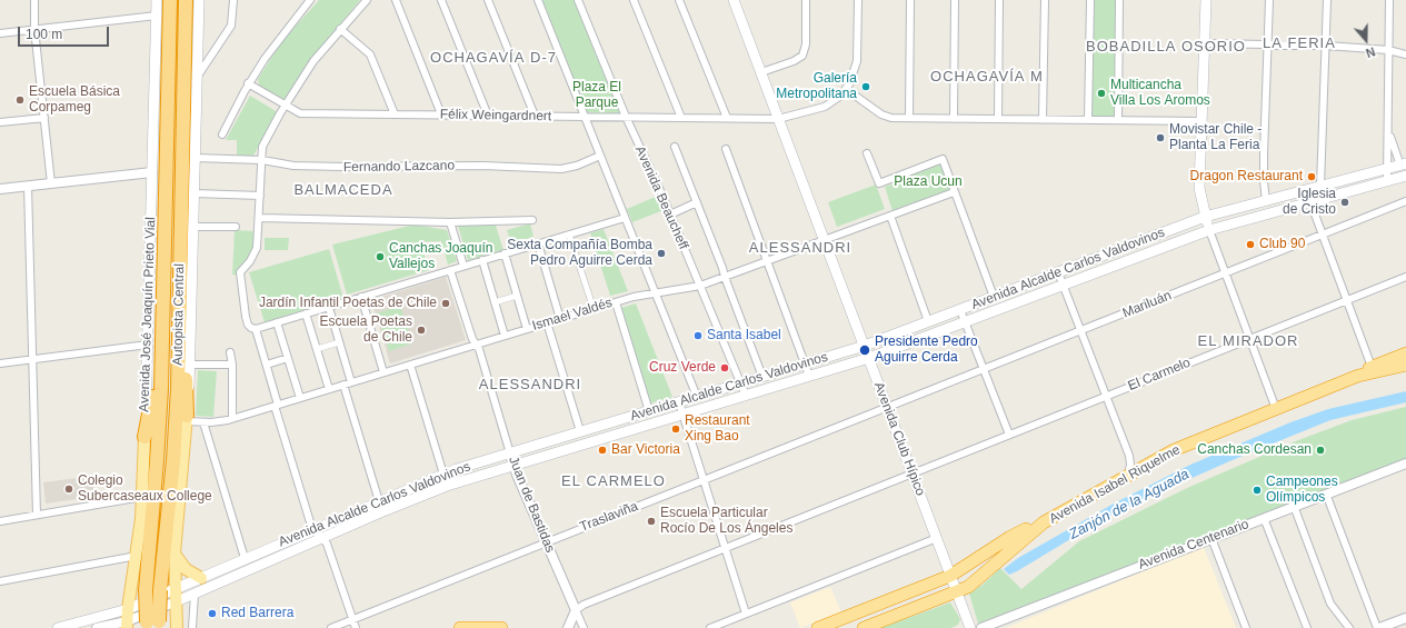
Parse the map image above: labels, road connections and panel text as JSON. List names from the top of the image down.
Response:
{
  "streets": {
    "highway": ["Autopista Central", "Avenida Isabel Riquelme"],
    "main road": ["Avenida Alcalde Carlos Valdovinos", "Avenida José Joaquín Prieto Vial", "Avenida Club Hípico"],
    "street": [
      "Félix Weingardnert",
      "Fernando Lazcano",
      "Avenida Beaucheff",
      "Mariluán",
      "Ismael Valdés",
      "El Carmelo",
      "Juan de Bastidas",
      "Traslaviña",
      "Avenida Centenario"
    ]
  },
  "crossings": [
    ["Félix Weingardnert", "Avenida Beaucheff"],
    ["Félix Weingardnert", "Avenida Club Hípico"],
    ["Avenida Beaucheff", "Avenida Alcalde Carlos Valdovinos"],
    ["Avenida Beaucheff", "Ismael Valdés"],
    ["Avenida Alcalde Carlos Valdovinos", "Avenida José Joaquín Prieto Vial"],
    ["Avenida Alcalde Carlos Valdovinos", "Avenida Club Hípico"],
    ["Avenida Alcalde Carlos Valdovinos", "Juan de Bastidas"],
    ["Mariluán", "Avenida Club Hípico"],
    ["Mariluán", "Traslaviña"],
    ["Ismael Valdés", "Avenida Club Hípico"],
    ["Ismael Valdés", "Juan de Bastidas"],
    ["El Carmelo", "Avenida Club Hípico"],
    ["El Carmelo", "Juan de Bastidas"],
    ["Avenida Club Hípico", "Avenida Isabel Riquelme"],
    ["Avenida Club Hípico", "Traslaviña"],
    ["Juan de Bastidas", "Traslaviña"]
  ],
  "districts": [
    "LA FERIA",
    "BOBADILLA OSORIO",
    "OCHAGAVÍA D-7",
    "OCHAGAVÍA M",
    "BALMACEDA",
    "ALESSANDRI",
    "EL MIRADOR",
    "ALESSANDRI",
    "EL CARMELO"
  ],
  "water": ["Zanjón de la Aguada"],
  "parks": ["Plaza El Parque", "Plaza Ucun"],
  "places": [
    "Galería Metropolitana",
    "Multicancha Villa Los Aromos",
    "Escuela Básica Corpameg",
    "Movistar Chile - Planta La Feria",
    "Dragon Restaurant",
    "Iglesia de Cristo",
    "Club 90",
    "Sexta Compañía Bomba Pedro Aguirre Cerda",
    "Canchas Joaquín Vallejos",
    "Jardín Infantil Poetas de Chile",
    "Escuela Poetas de Chile",
    "Santa Isabel",
    "Presidente Pedro Aguirre Cerda",
    "Cruz Verde",
    "Restaurant Xing Bao",
    "Bar Victoria",
    "Canchas Cordesan",
    "Colegio Subercaseaux College",
    "Campeones Olímpicos",
    "Escuela Particular Rocío De Los Ángeles",
    "Red Barrera"
  ],
  "scale_bar": "100 m",
  "north": "bottom"
}
